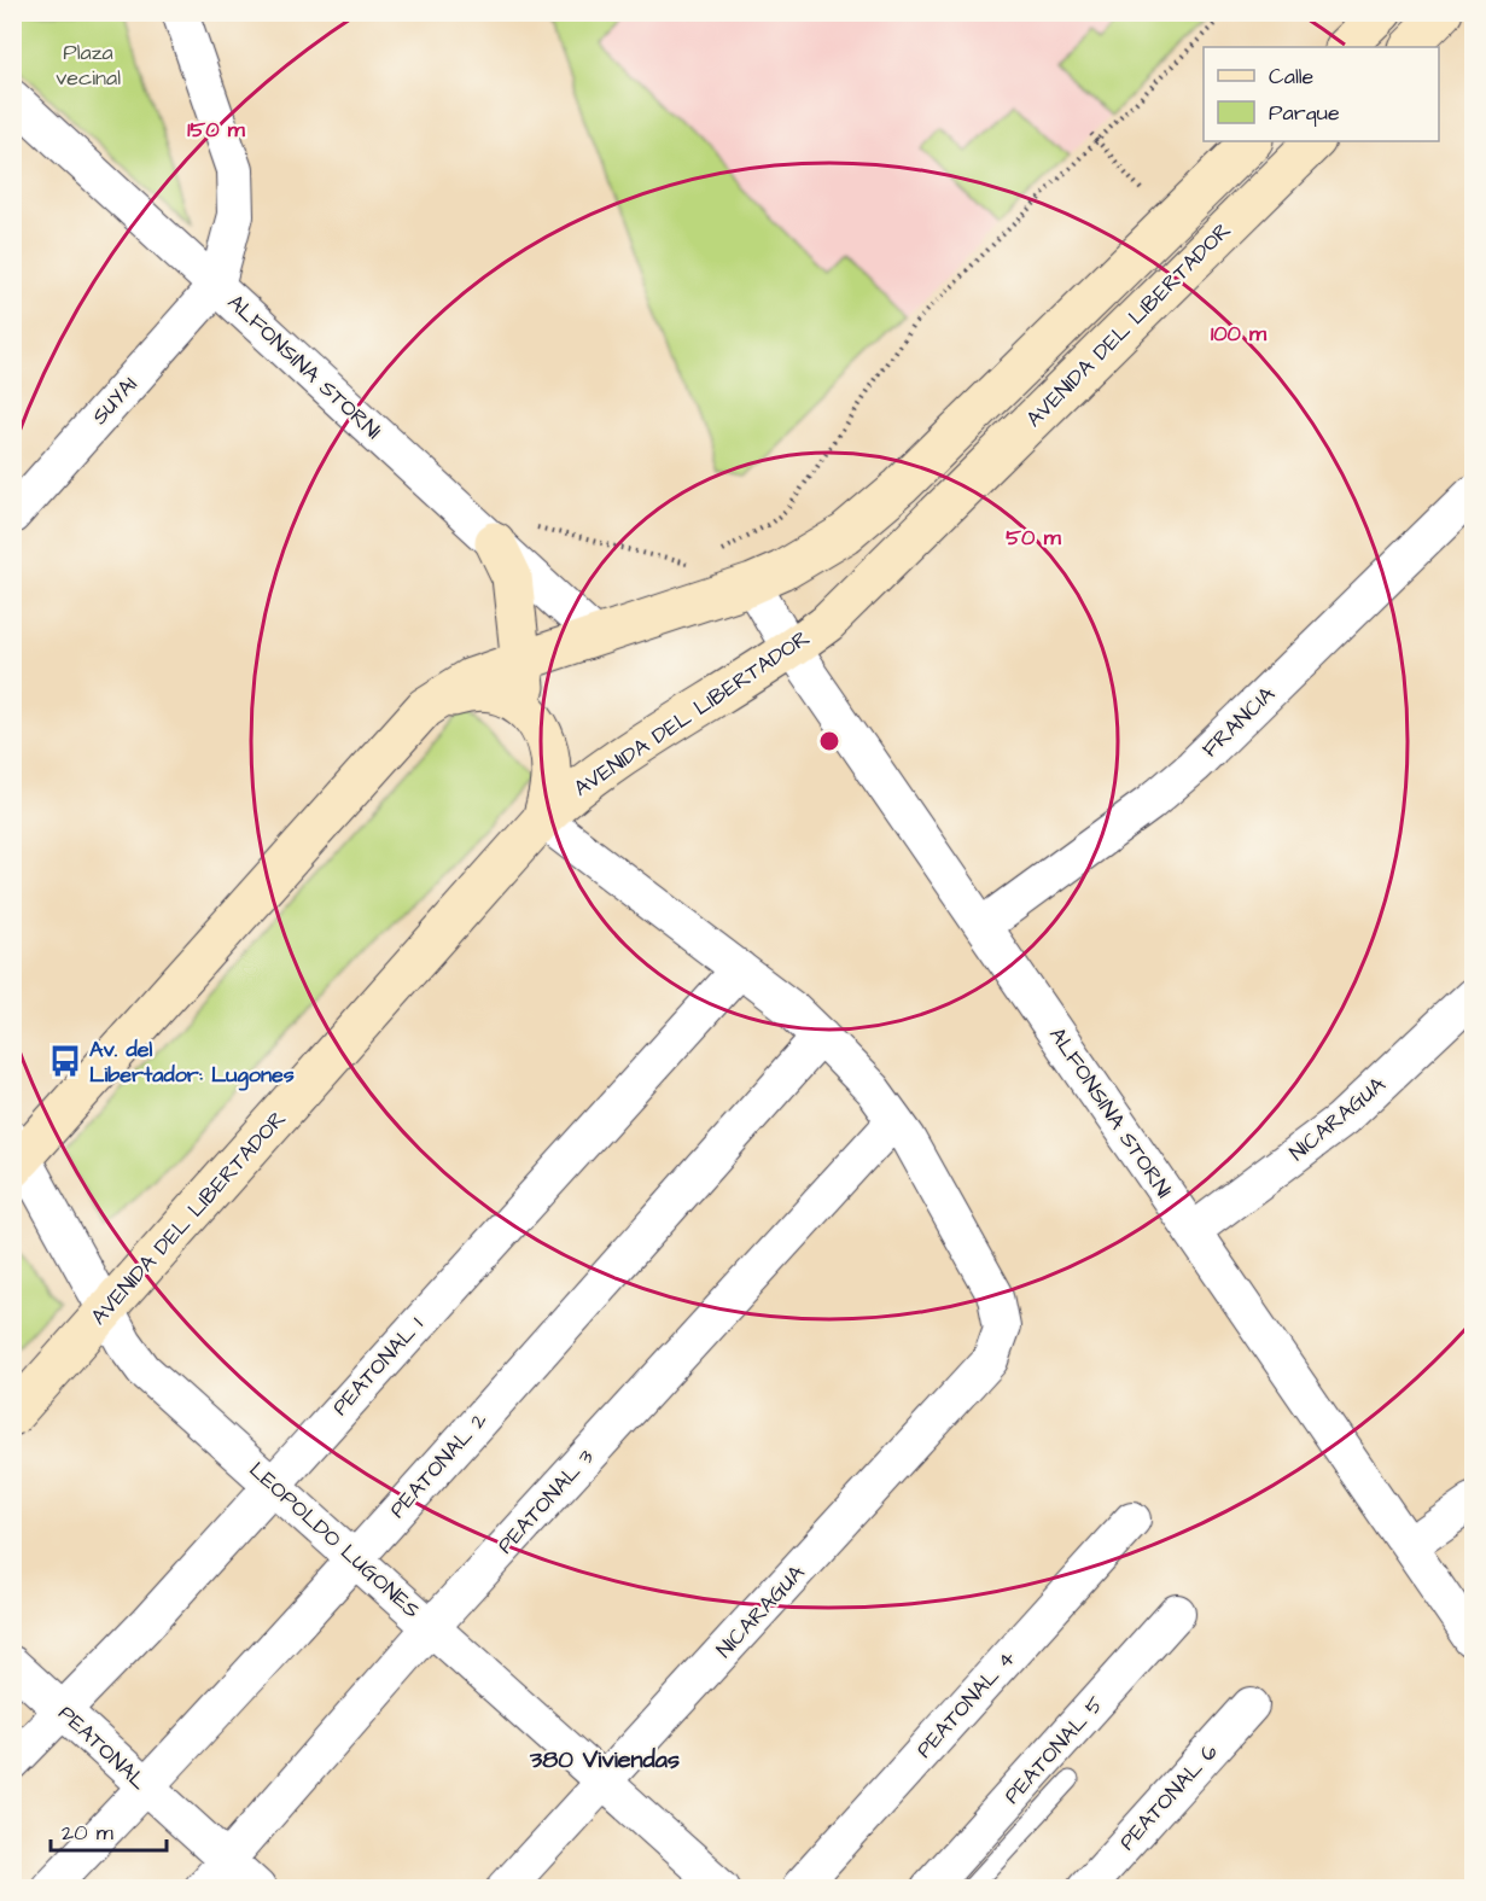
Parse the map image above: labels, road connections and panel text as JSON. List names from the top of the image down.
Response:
{
  "streets": {
    "main road": ["AVENIDA DEL LIBERTADOR"],
    "street": [
      "ALFONSINA STORNI",
      "SUYAI",
      "FRANCIA",
      "NICARAGUA",
      "PEATONAL 1",
      "PEATONAL 2",
      "PEATONAL 3",
      "LEOPOLDO LUGONES",
      "PEATONAL 4",
      "PEATONAL",
      "PEATONAL 5",
      "PEATONAL 6"
    ]
  },
  "crossings": [
    ["AVENIDA DEL LIBERTADOR", "ALFONSINA STORNI"],
    ["AVENIDA DEL LIBERTADOR", "LEOPOLDO LUGONES"],
    ["ALFONSINA STORNI", "SUYAI"],
    ["ALFONSINA STORNI", "FRANCIA"],
    ["ALFONSINA STORNI", "NICARAGUA"],
    ["NICARAGUA", "PEATONAL 3"],
    ["NICARAGUA", "LEOPOLDO LUGONES"],
    ["PEATONAL 1", "LEOPOLDO LUGONES"],
    ["PEATONAL 1", "PEATONAL"],
    ["PEATONAL 2", "LEOPOLDO LUGONES"],
    ["PEATONAL 2", "PEATONAL"],
    ["PEATONAL 3", "LEOPOLDO LUGONES"],
    ["PEATONAL 3", "PEATONAL"]
  ],
  "districts": ["380 Viviendas"],
  "parks": ["Plaza vecinal"],
  "places": {
    "bus stop": ["Av. del Libertador: Lugones"]
  },
  "legend": ["Calle", "Parque"],
  "scale_bar": "20 m",
  "rings": ["150 m", "100 m", "50 m"]
}
